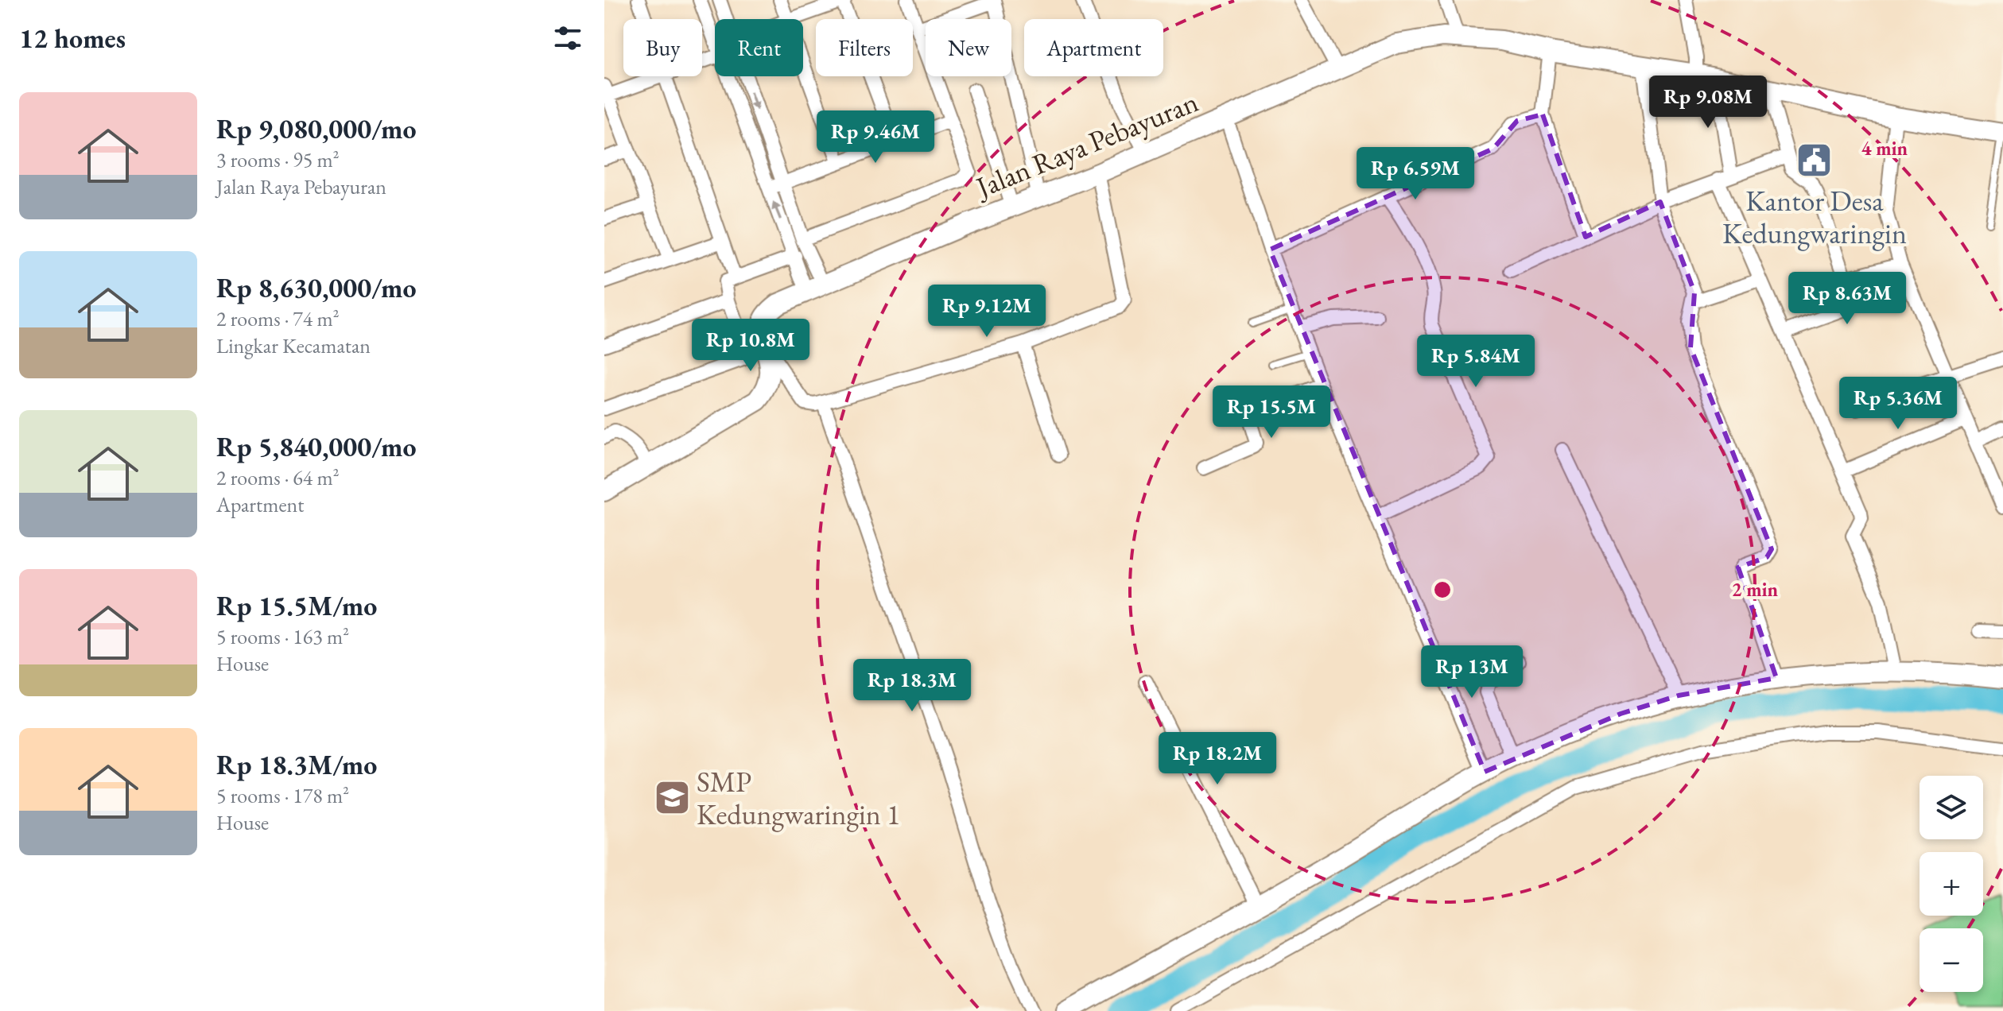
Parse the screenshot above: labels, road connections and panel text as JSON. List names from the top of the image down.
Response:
{
  "streets": {
    "main road": ["Jalan Raya Pebayuran"]
  },
  "places": {
    "public building": ["Kantor Desa Kedungwaringin"],
    "school or university": ["SMP Kedungwaringin 1"]
  },
  "page": {
    "heading": "12 homes",
    "chip": [
      "Buy",
      "Rent",
      "Filters",
      "New",
      "Apartment"
    ],
    "price": [
      "Rp 9.08M",
      "Rp 9.46M",
      "Rp 6.59M",
      "Rp 8.63M",
      "Rp 9.12M",
      "Rp 10.8M",
      "Rp 5.84M",
      "Rp 5.36M",
      "Rp 15.5M",
      "Rp 13M",
      "Rp 18.3M",
      "Rp 18.2M"
    ],
    "list": [
      {
        "name": "Rp 9,080,000/mo",
        "note": "3 rooms · 95 m² · Jalan Raya Pebayuran"
      },
      {
        "name": "Rp 8,630,000/mo",
        "note": "2 rooms · 74 m² · Lingkar Kecamatan"
      },
      {
        "name": "Rp 5,840,000/mo",
        "note": "2 rooms · 64 m² · Apartment"
      },
      {
        "name": "Rp 15.5M/mo",
        "note": "5 rooms · 163 m² · House"
      },
      {
        "name": "Rp 18.3M/mo",
        "note": "5 rooms · 178 m² · House"
      }
    ],
    "map_buttons": ["+", "−"]
  },
  "rings": ["4 min", "2 min"]
}
